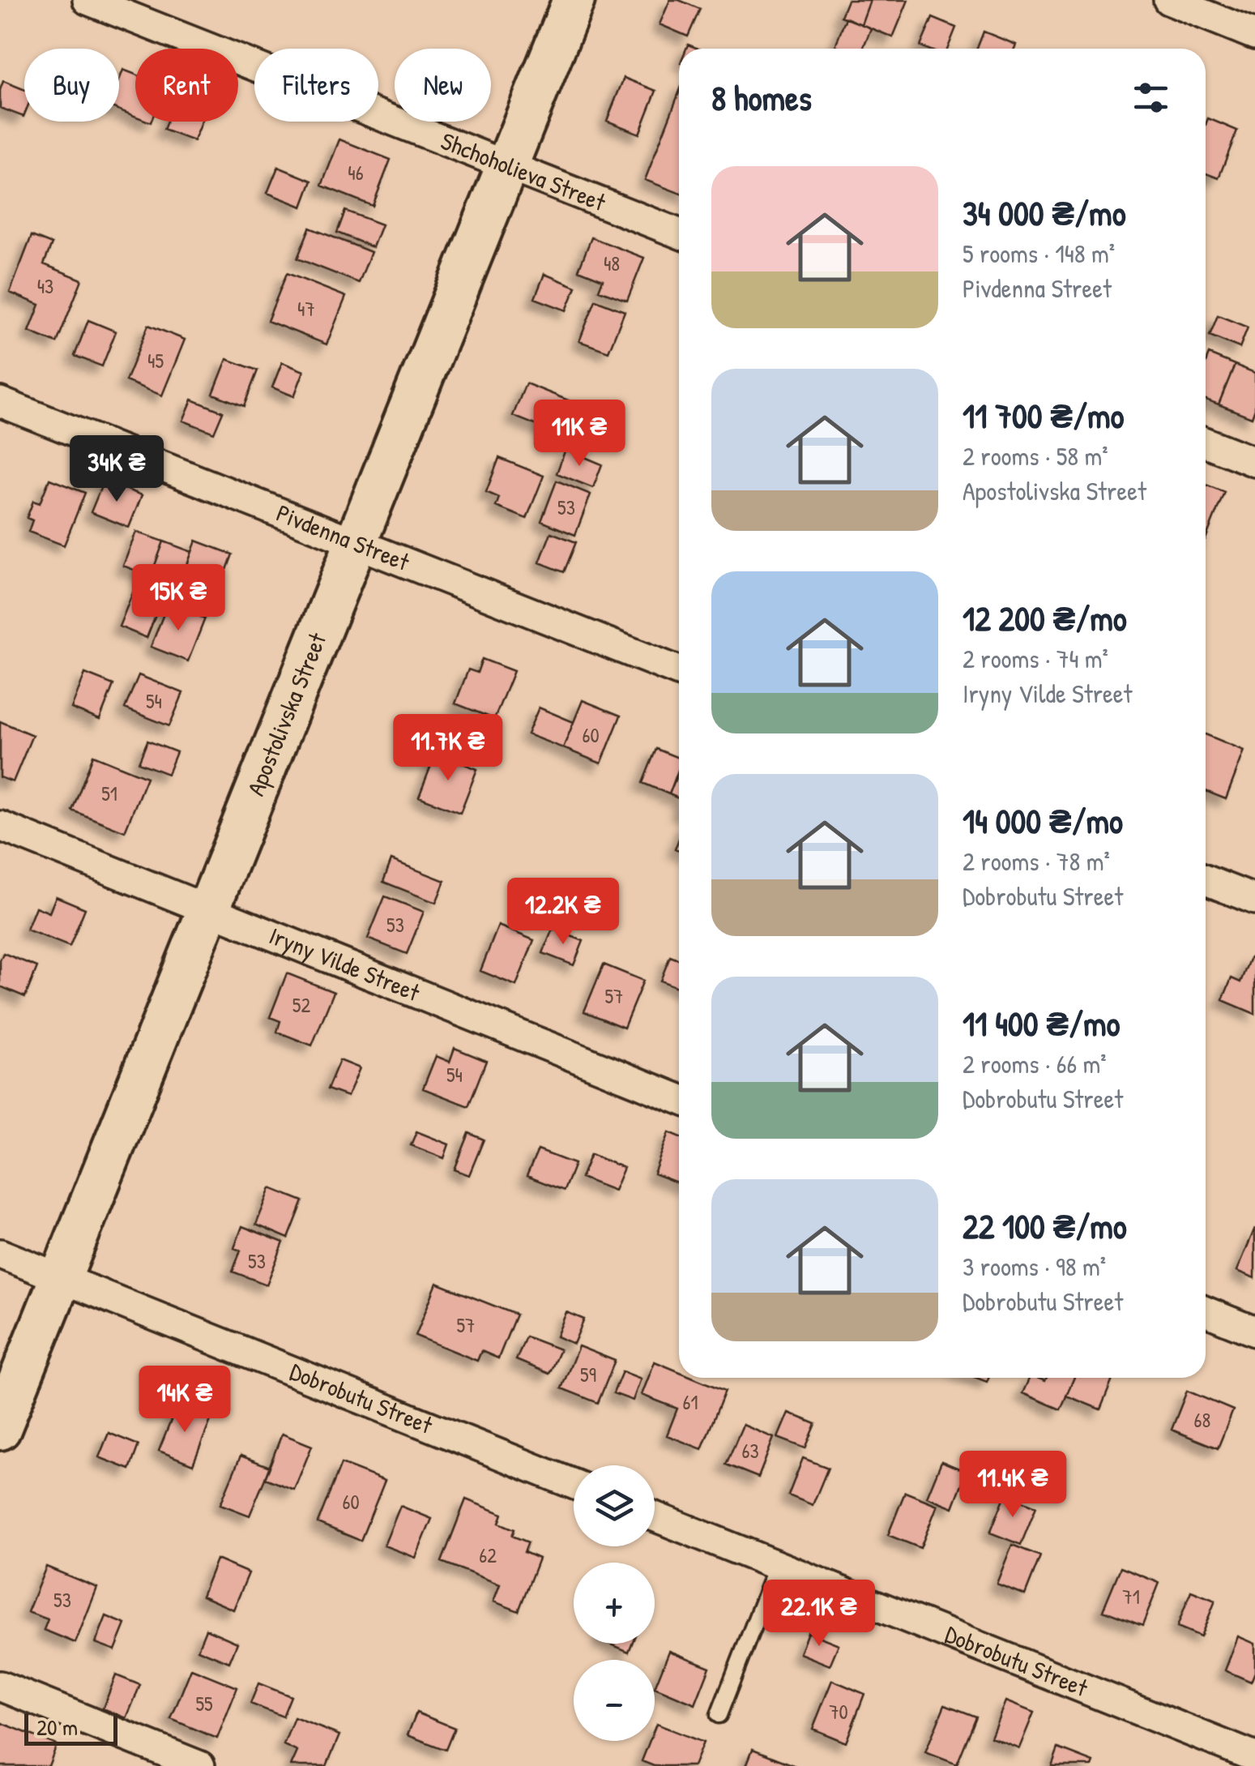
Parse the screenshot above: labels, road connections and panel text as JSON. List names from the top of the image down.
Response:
{
  "streets": {
    "street": [
      "Shchoholieva Street",
      "Pivdenna Street",
      "Apostolivska Street",
      "Iryny Vilde Street",
      "Dobrobutu Street"
    ]
  },
  "crossings": [
    ["Shchoholieva Street", "Apostolivska Street"],
    ["Pivdenna Street", "Apostolivska Street"],
    ["Apostolivska Street", "Iryny Vilde Street"],
    ["Apostolivska Street", "Dobrobutu Street"]
  ],
  "house_numbers": [
    "46",
    "48",
    "43",
    "47",
    "45",
    "53",
    "54",
    "60",
    "51",
    "53",
    "57",
    "52",
    "54",
    "53",
    "57",
    "59",
    "61",
    "68",
    "63",
    "60",
    "62",
    "71",
    "53",
    "55",
    "70"
  ],
  "scale_bar": "20 m",
  "page": {
    "chip": [
      "Buy",
      "Rent",
      "Filters",
      "New"
    ],
    "heading": "8 homes",
    "list": [
      {
        "name": "34 000 ₴/mo",
        "note": "5 rooms · 148 m² · Pivdenna Street"
      },
      {
        "name": "11 700 ₴/mo",
        "note": "2 rooms · 58 m² · Apostolivska Street"
      },
      {
        "name": "12 200 ₴/mo",
        "note": "2 rooms · 74 m² · Iryny Vilde Street"
      },
      {
        "name": "14 000 ₴/mo",
        "note": "2 rooms · 78 m² · Dobrobutu Street"
      },
      {
        "name": "11 400 ₴/mo",
        "note": "2 rooms · 66 m² · Dobrobutu Street"
      },
      {
        "name": "22 100 ₴/mo",
        "note": "3 rooms · 98 m² · Dobrobutu Street"
      }
    ],
    "price": [
      "11K ₴",
      "34K ₴",
      "15K ₴",
      "11.7K ₴",
      "12.2K ₴",
      "14K ₴",
      "11.4K ₴",
      "22.1K ₴"
    ],
    "map_buttons": ["+", "−"],
    "scale": "20 m"
  }
}
